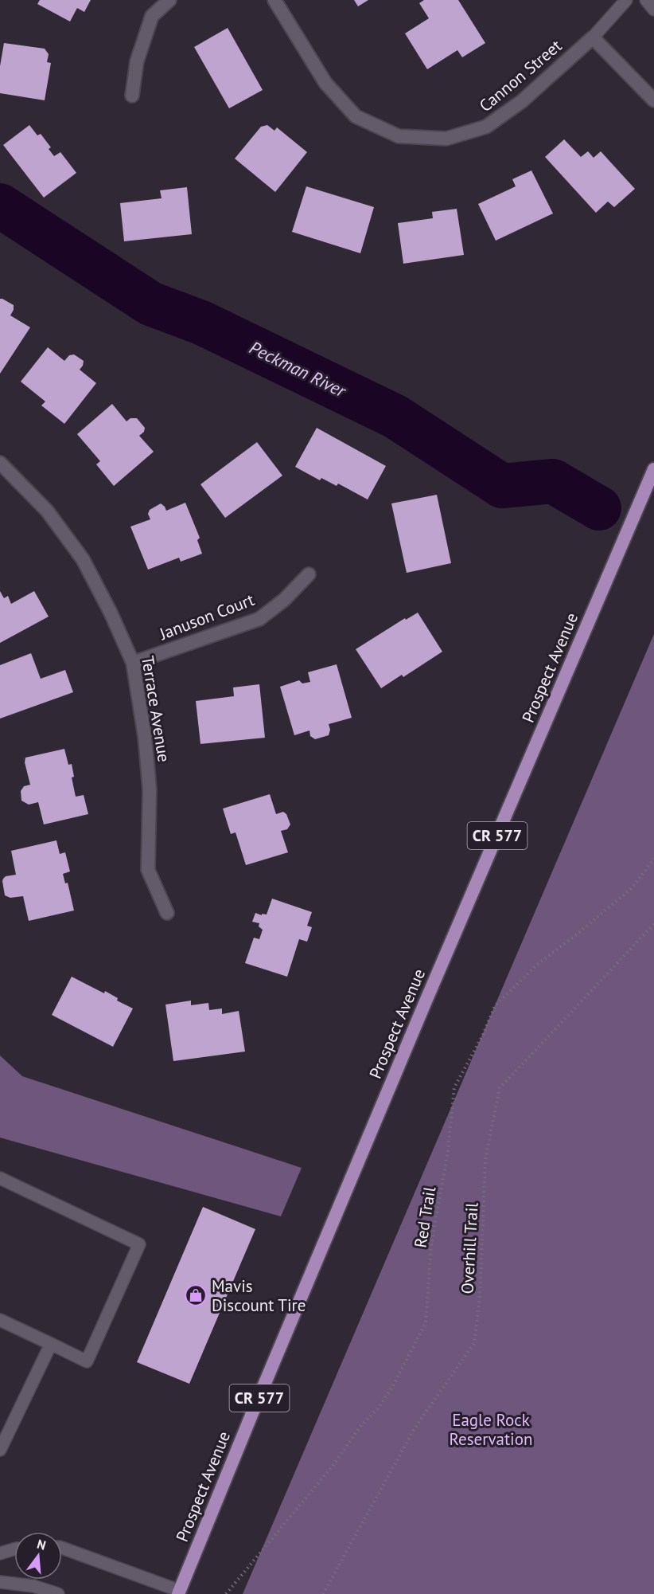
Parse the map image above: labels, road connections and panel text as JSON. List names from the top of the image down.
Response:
{
  "streets": {
    "main road": ["Prospect Avenue", "CR 577"],
    "street": ["Cannon Street", "Januson Court", "Terrace Avenue"],
    "path": ["Red Trail", "Overhill Trail"]
  },
  "crossings": [
    ["Januson Court", "Terrace Avenue"]
  ],
  "water": ["Peckman River"],
  "parks": ["Eagle Rock Reservation"],
  "places": {
    "shop": ["Mavis Discount Tire"]
  },
  "north": "top"
}
